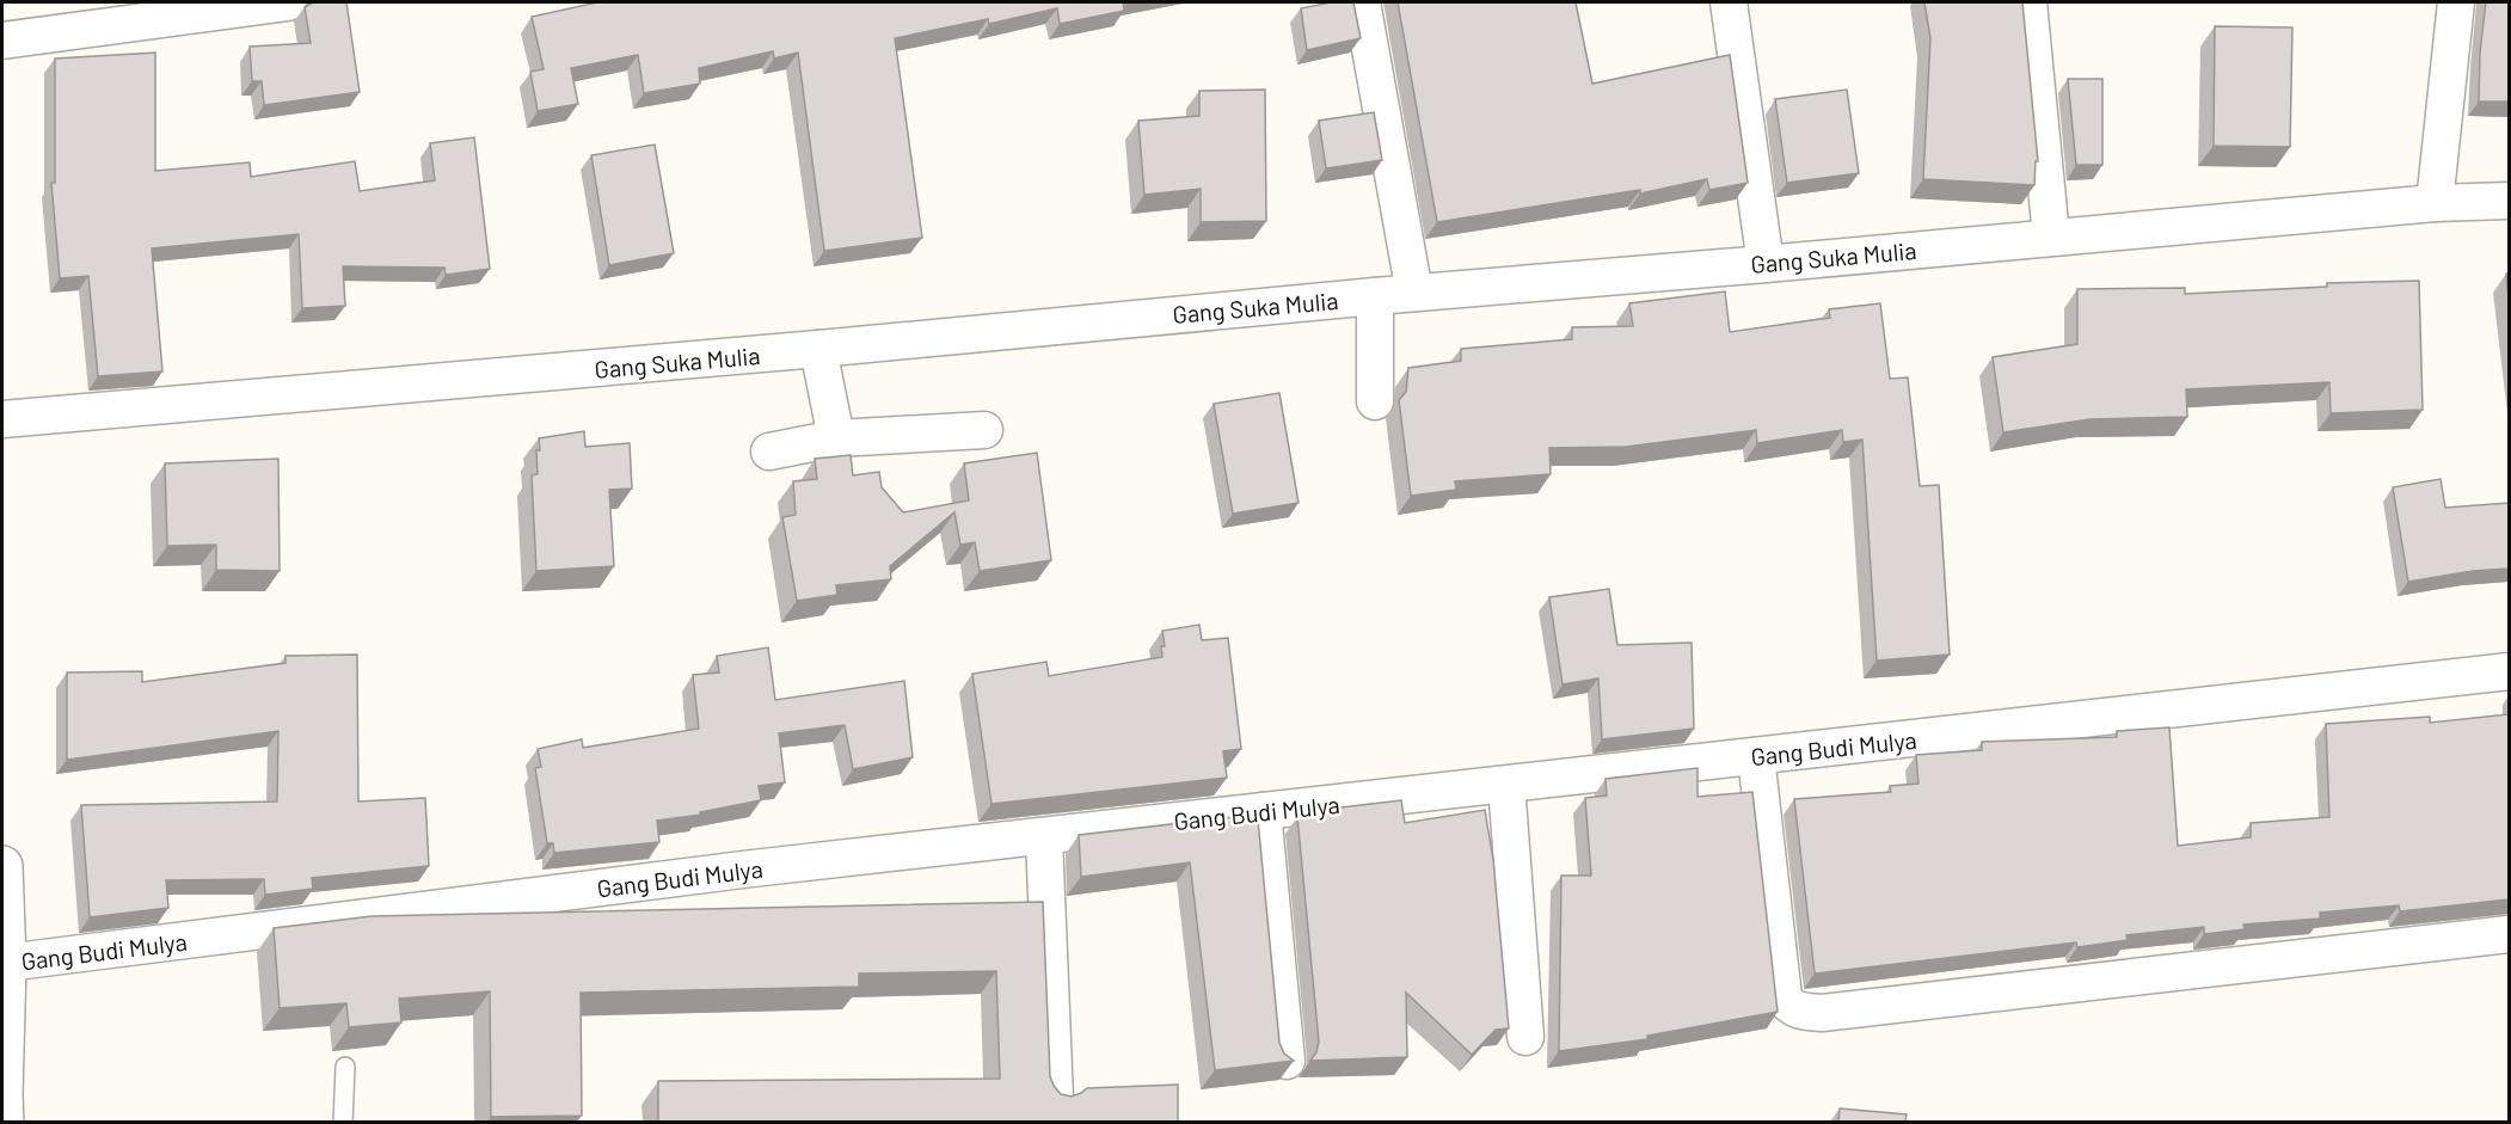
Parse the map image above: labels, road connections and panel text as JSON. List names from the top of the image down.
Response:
{
  "streets": {
    "street": ["Gang Suka Mulia", "Gang Budi Mulya"]
  }
}
